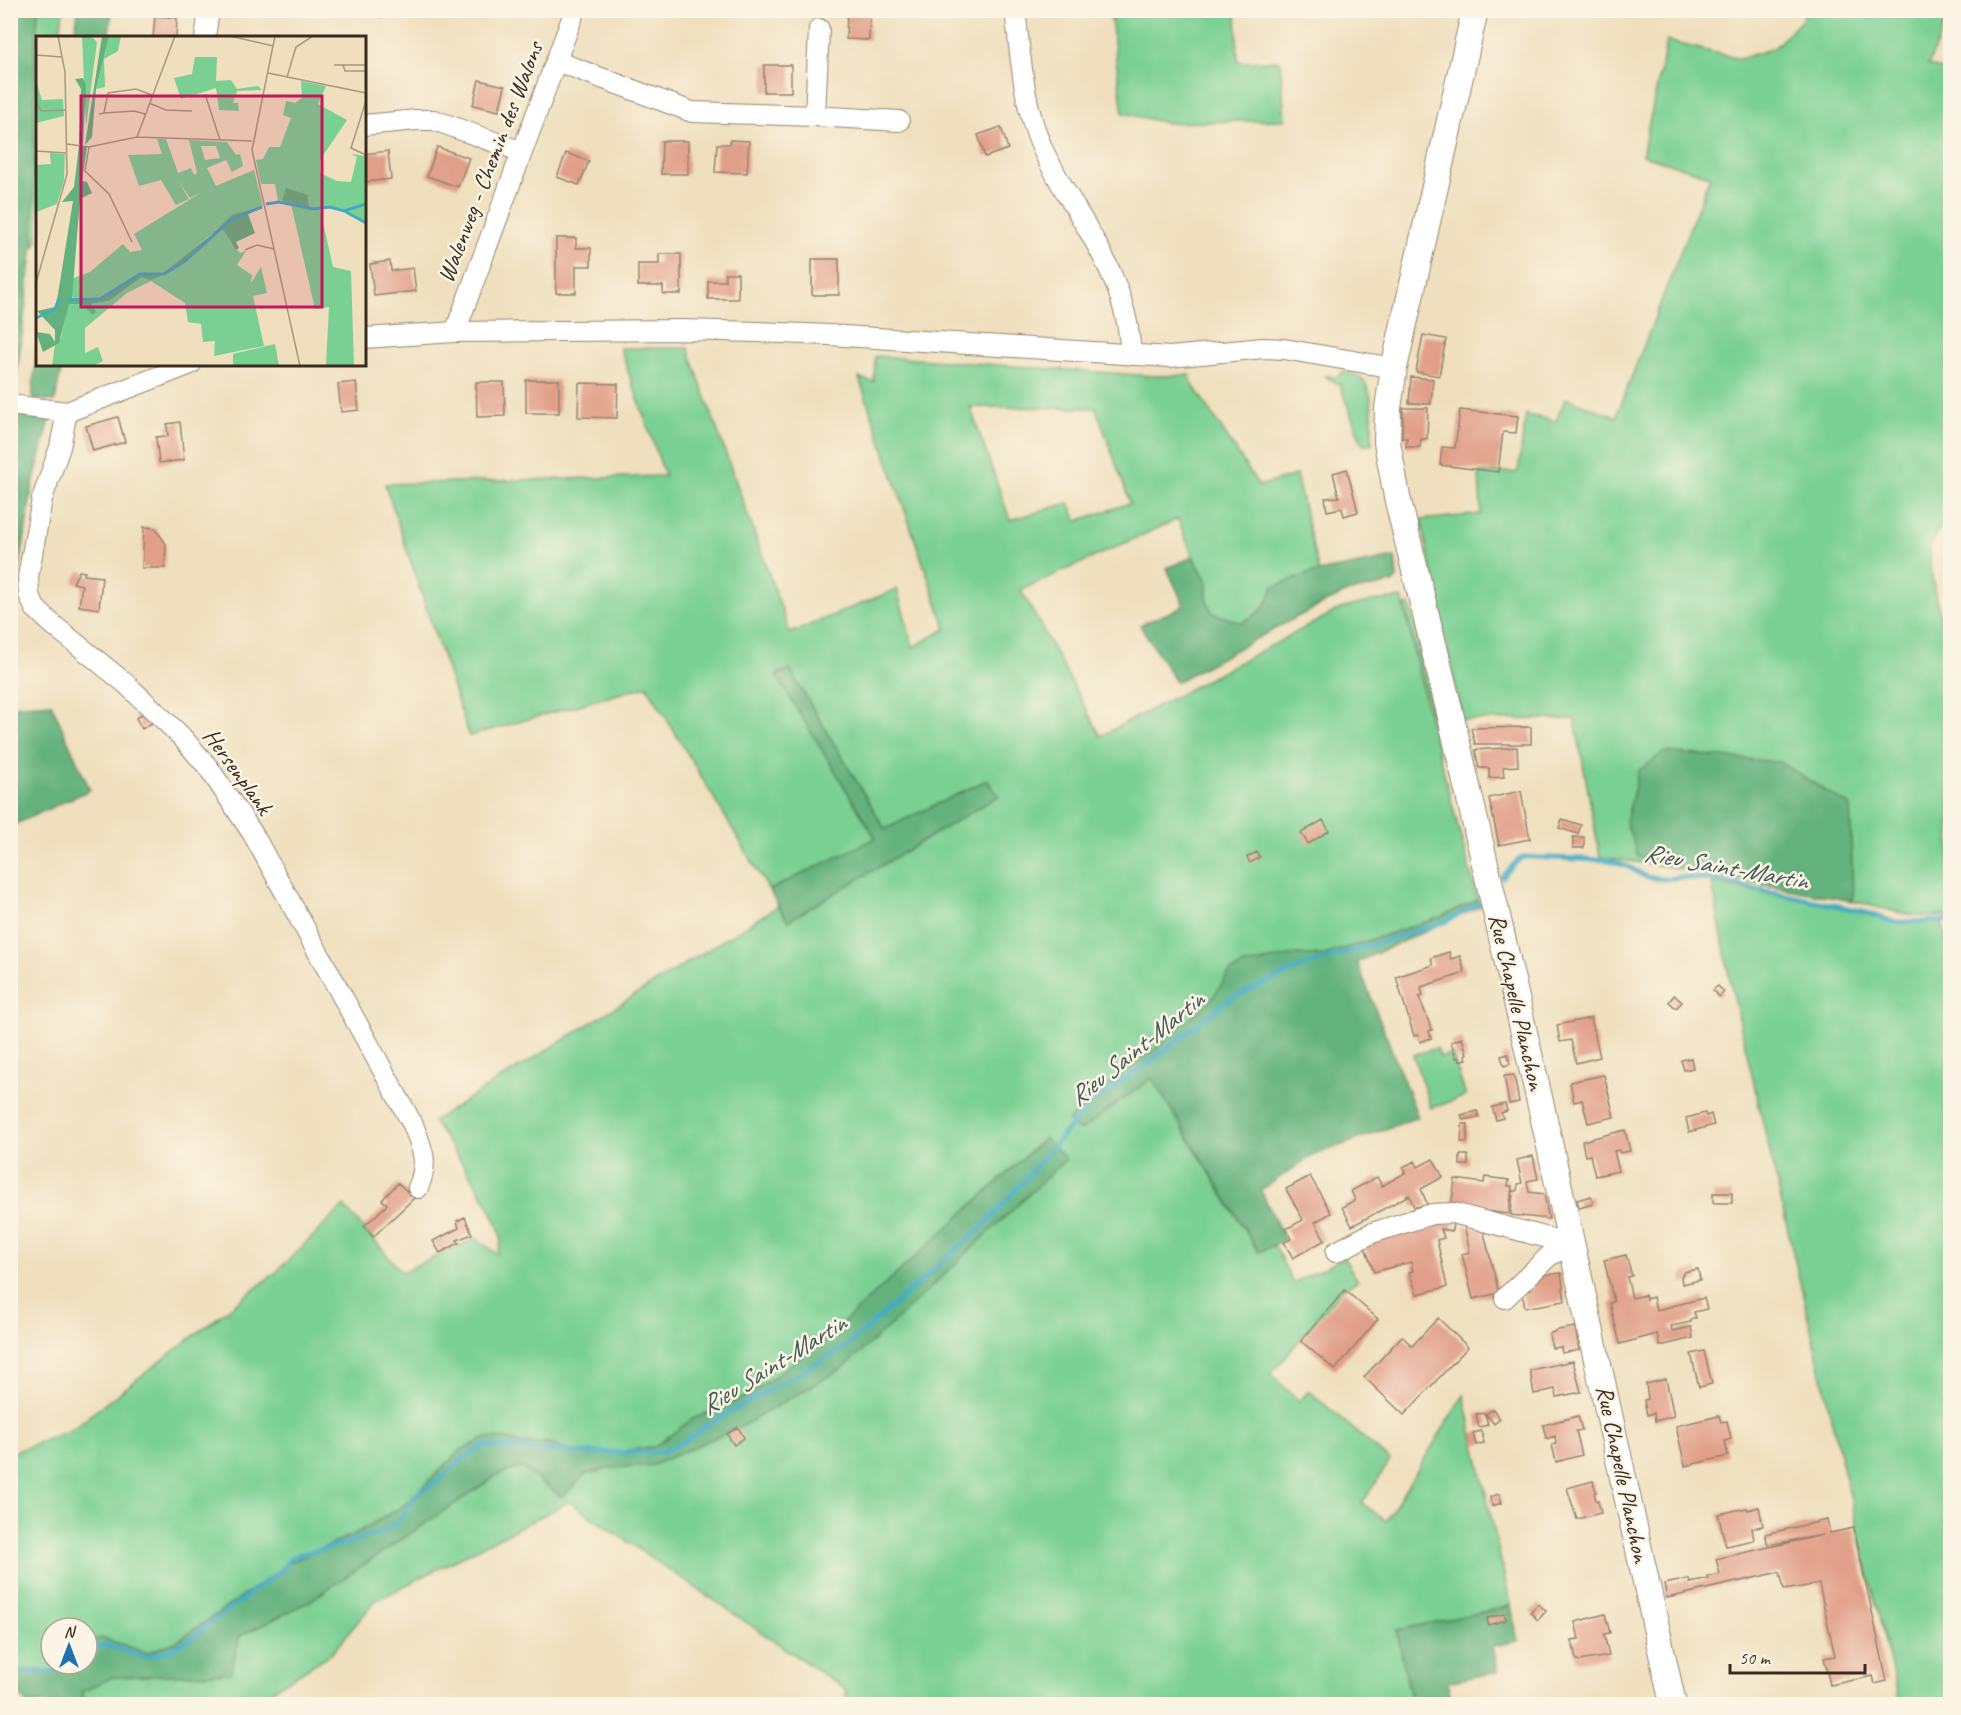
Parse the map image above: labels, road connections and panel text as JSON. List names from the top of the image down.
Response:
{
  "streets": {
    "street": ["Walenweg - Chemin des Walons", "Hersenplank", "Rue Chapelle Planchon"]
  },
  "water": ["Rieu Saint-Martin"],
  "scale_bar": "50 m",
  "north": "top"
}
